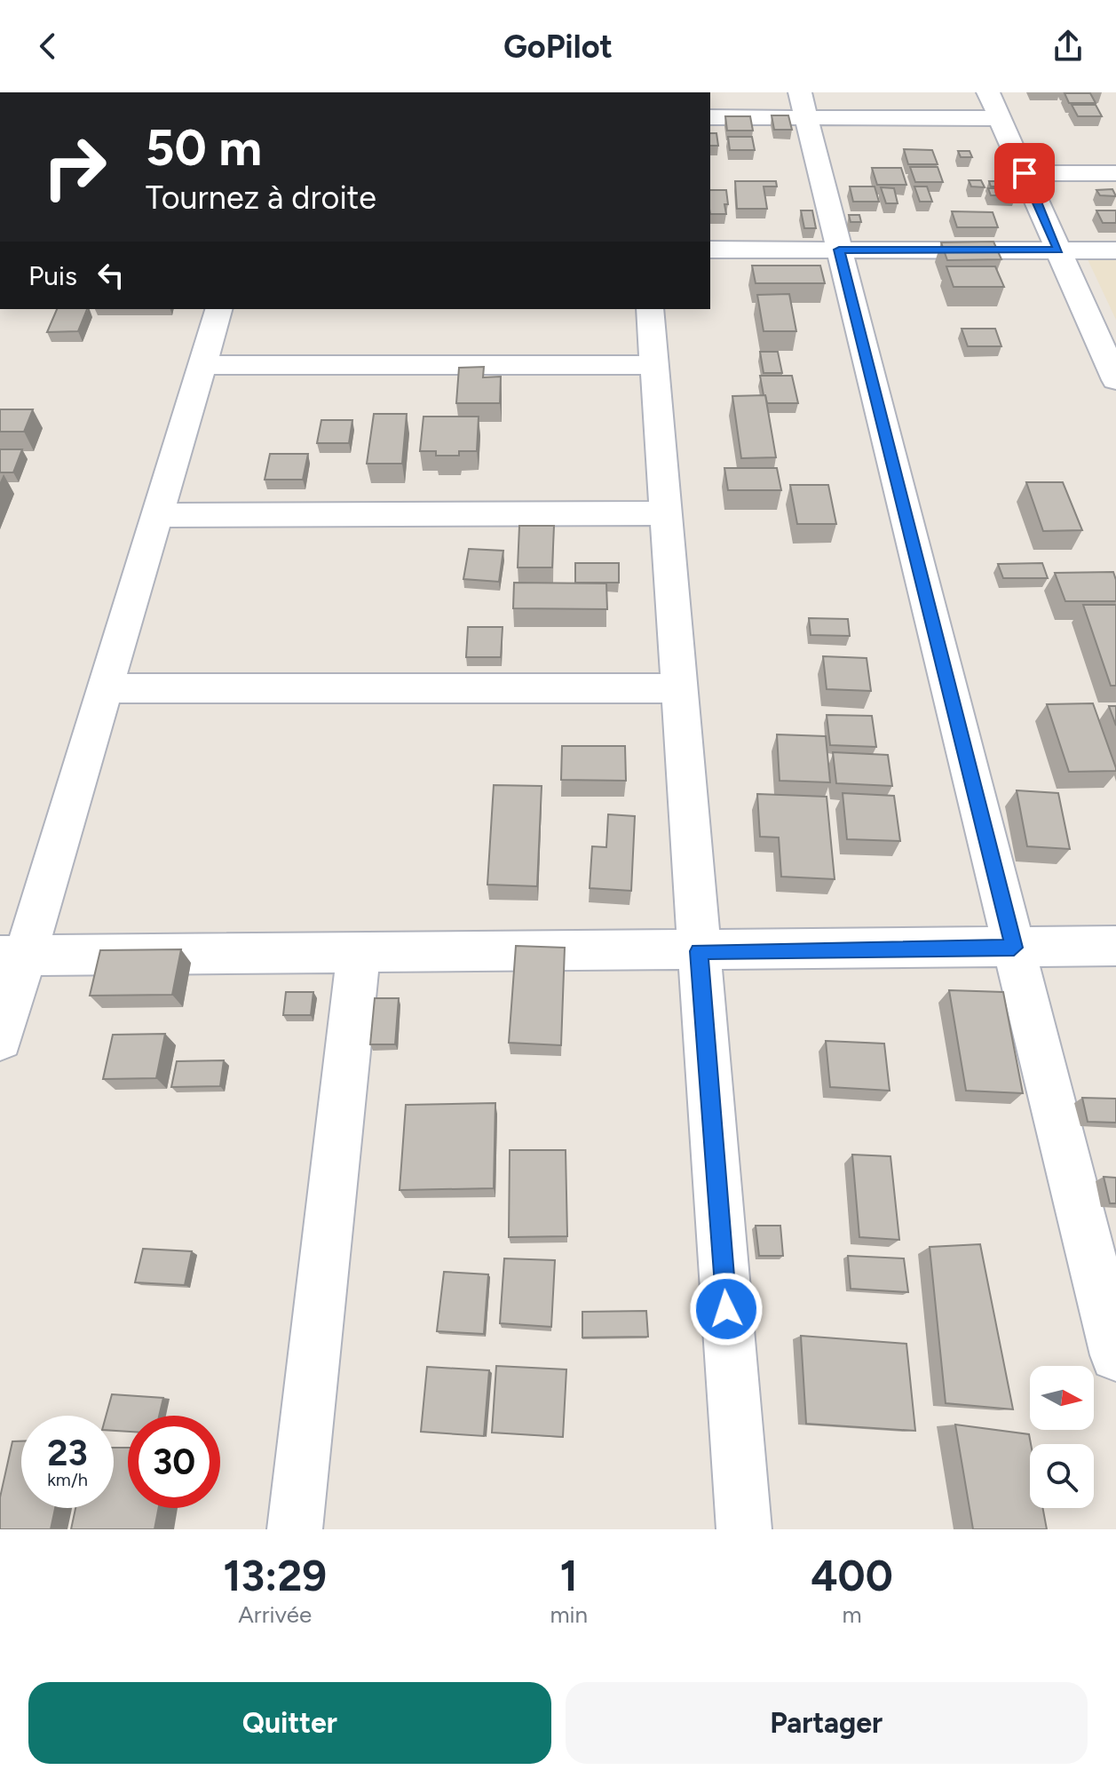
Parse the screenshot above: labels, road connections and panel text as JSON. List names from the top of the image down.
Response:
{
  "north": "right",
  "page": {
    "header": "GoPilot",
    "turn": ["50 m", "Tournez à droite"],
    "then": "Puis",
    "speed": "23 km/h",
    "limit": "30",
    "eta": [
      "13:29",
      "Arrivée",
      "1",
      "min",
      "400",
      "m"
    ],
    "buttons": ["Quitter", "Partager"]
  }
}
